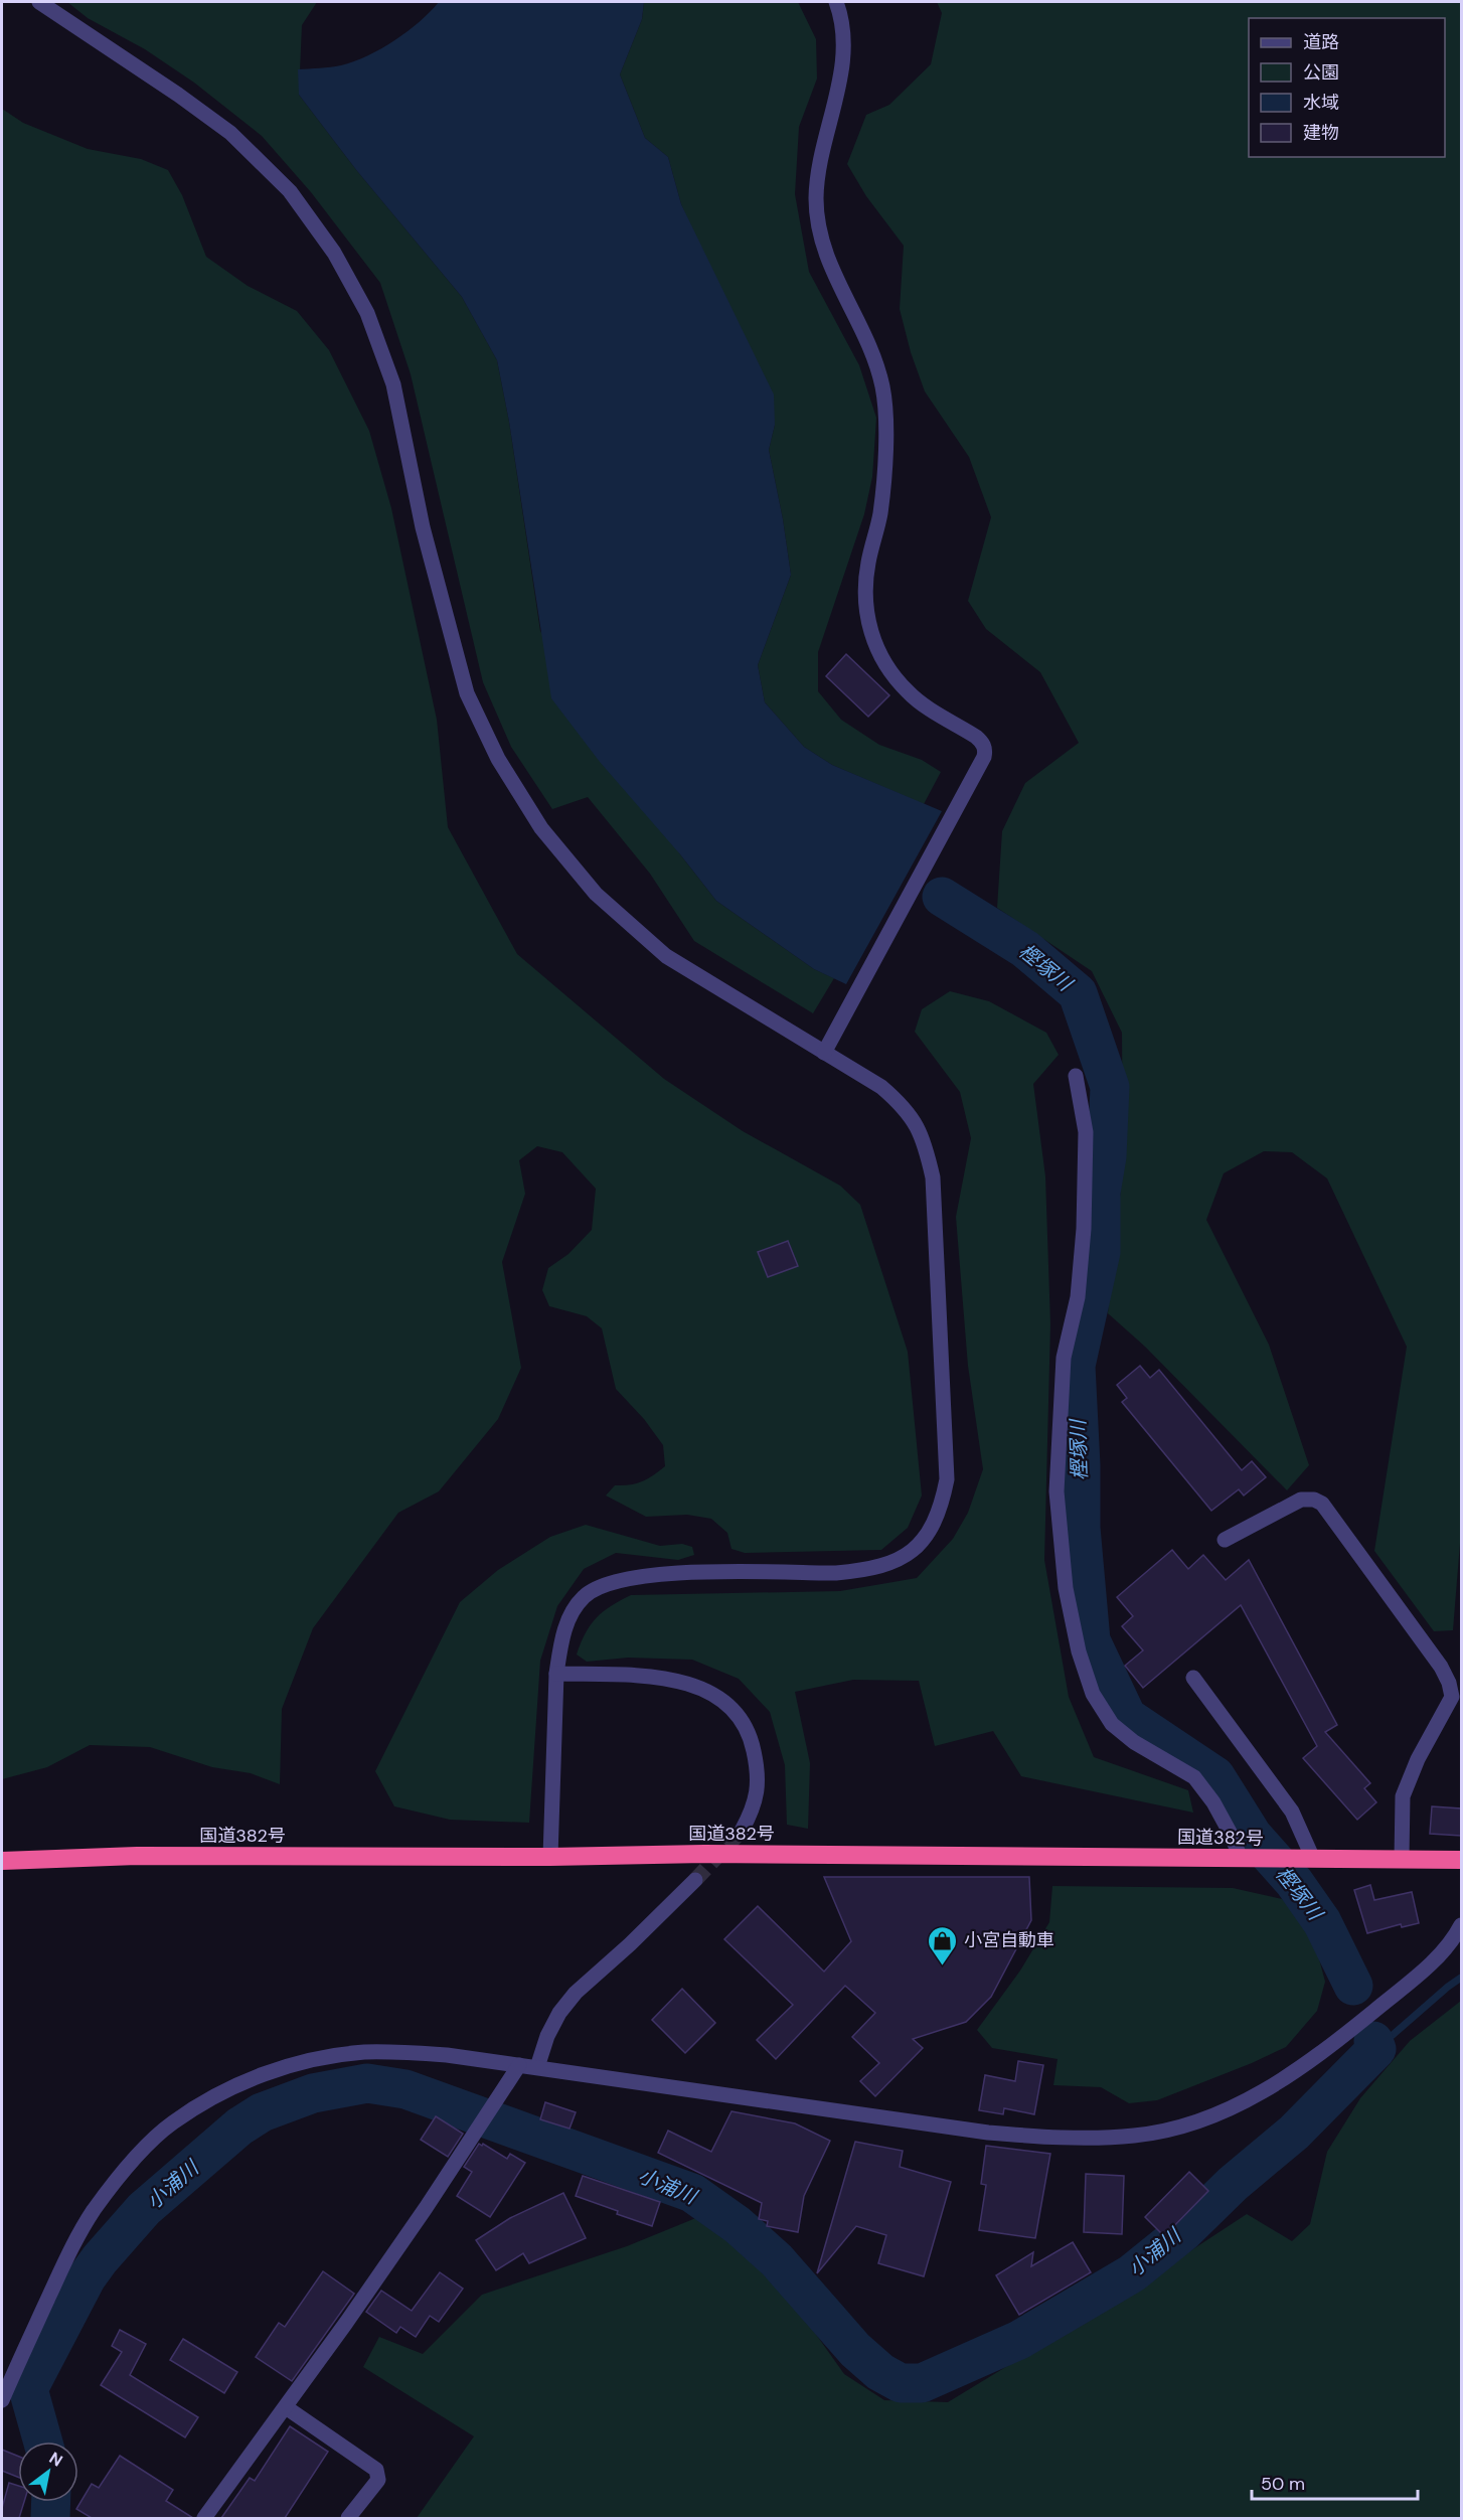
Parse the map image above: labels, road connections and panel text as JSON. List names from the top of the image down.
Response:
{
  "streets": {
    "highway": ["国道382号"]
  },
  "water": ["樫塚川", "小浦川"],
  "places": {
    "shop": ["小宮自動車"]
  },
  "legend": [
    "道路",
    "公園",
    "水域",
    "建物"
  ],
  "scale_bar": "50 m",
  "north": "top right"
}
